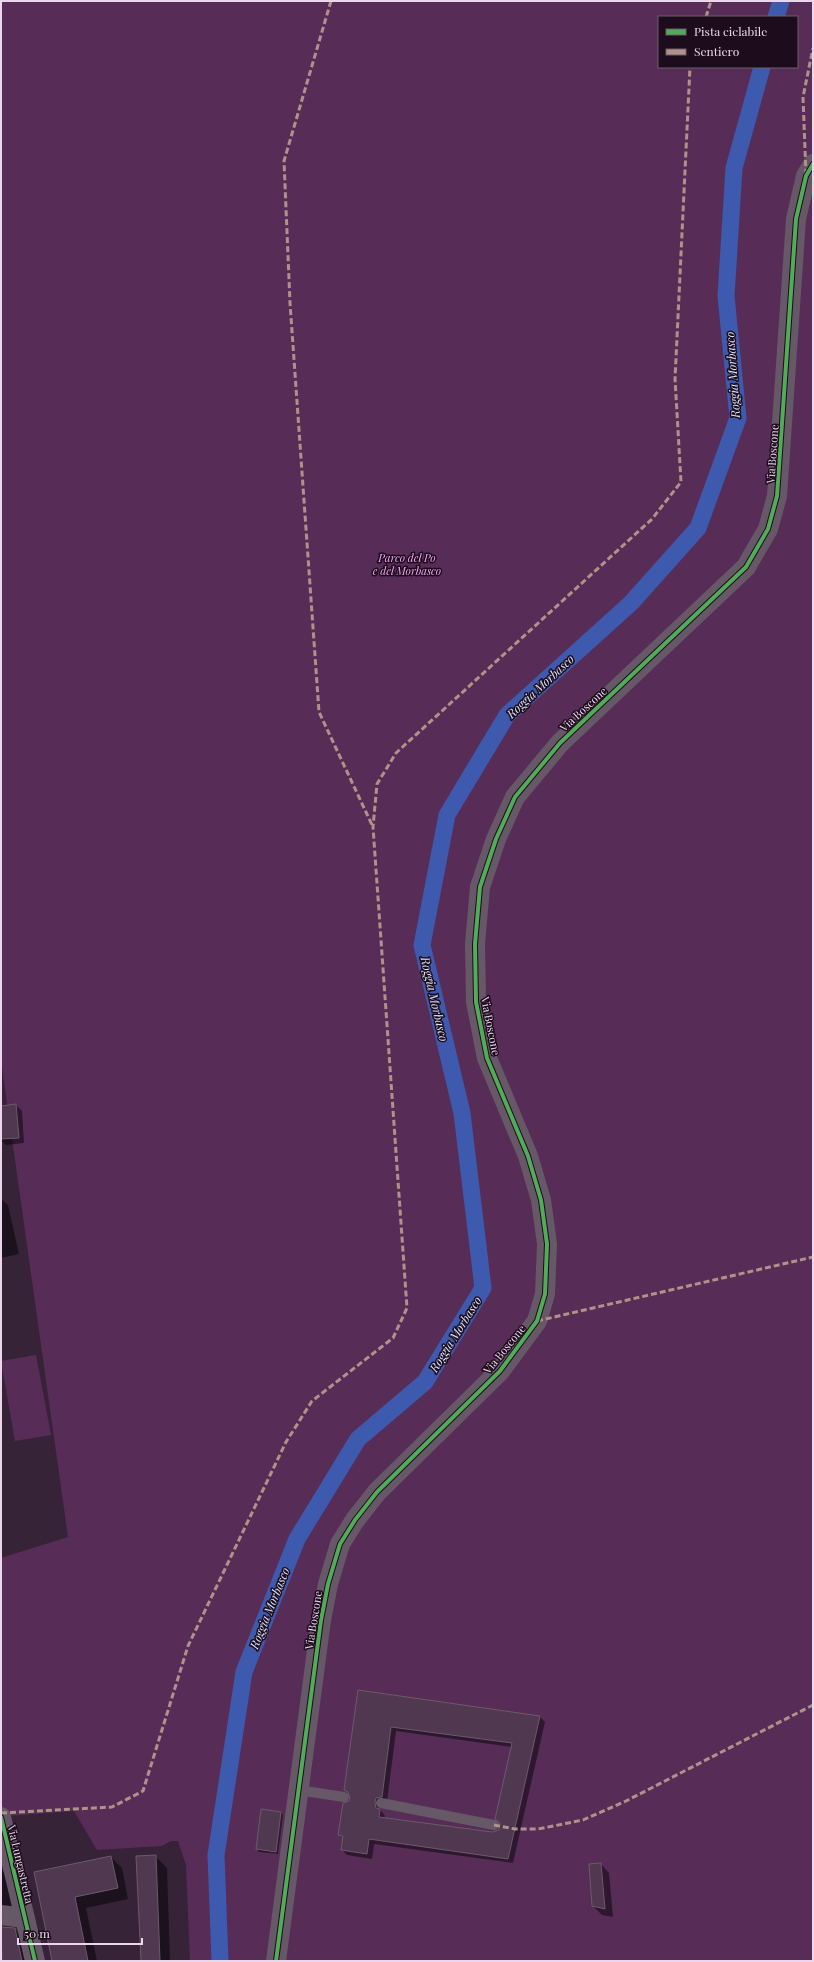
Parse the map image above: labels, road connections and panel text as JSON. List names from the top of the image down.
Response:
{
  "streets": {
    "street": ["Via Boscone", "Via Lungastretta"]
  },
  "water": ["Roggia Morbasco"],
  "parks": ["Parco del Po e del Morbasco"],
  "legend": ["Pista ciclabile", "Sentiero"],
  "scale_bar": "50 m"
}
